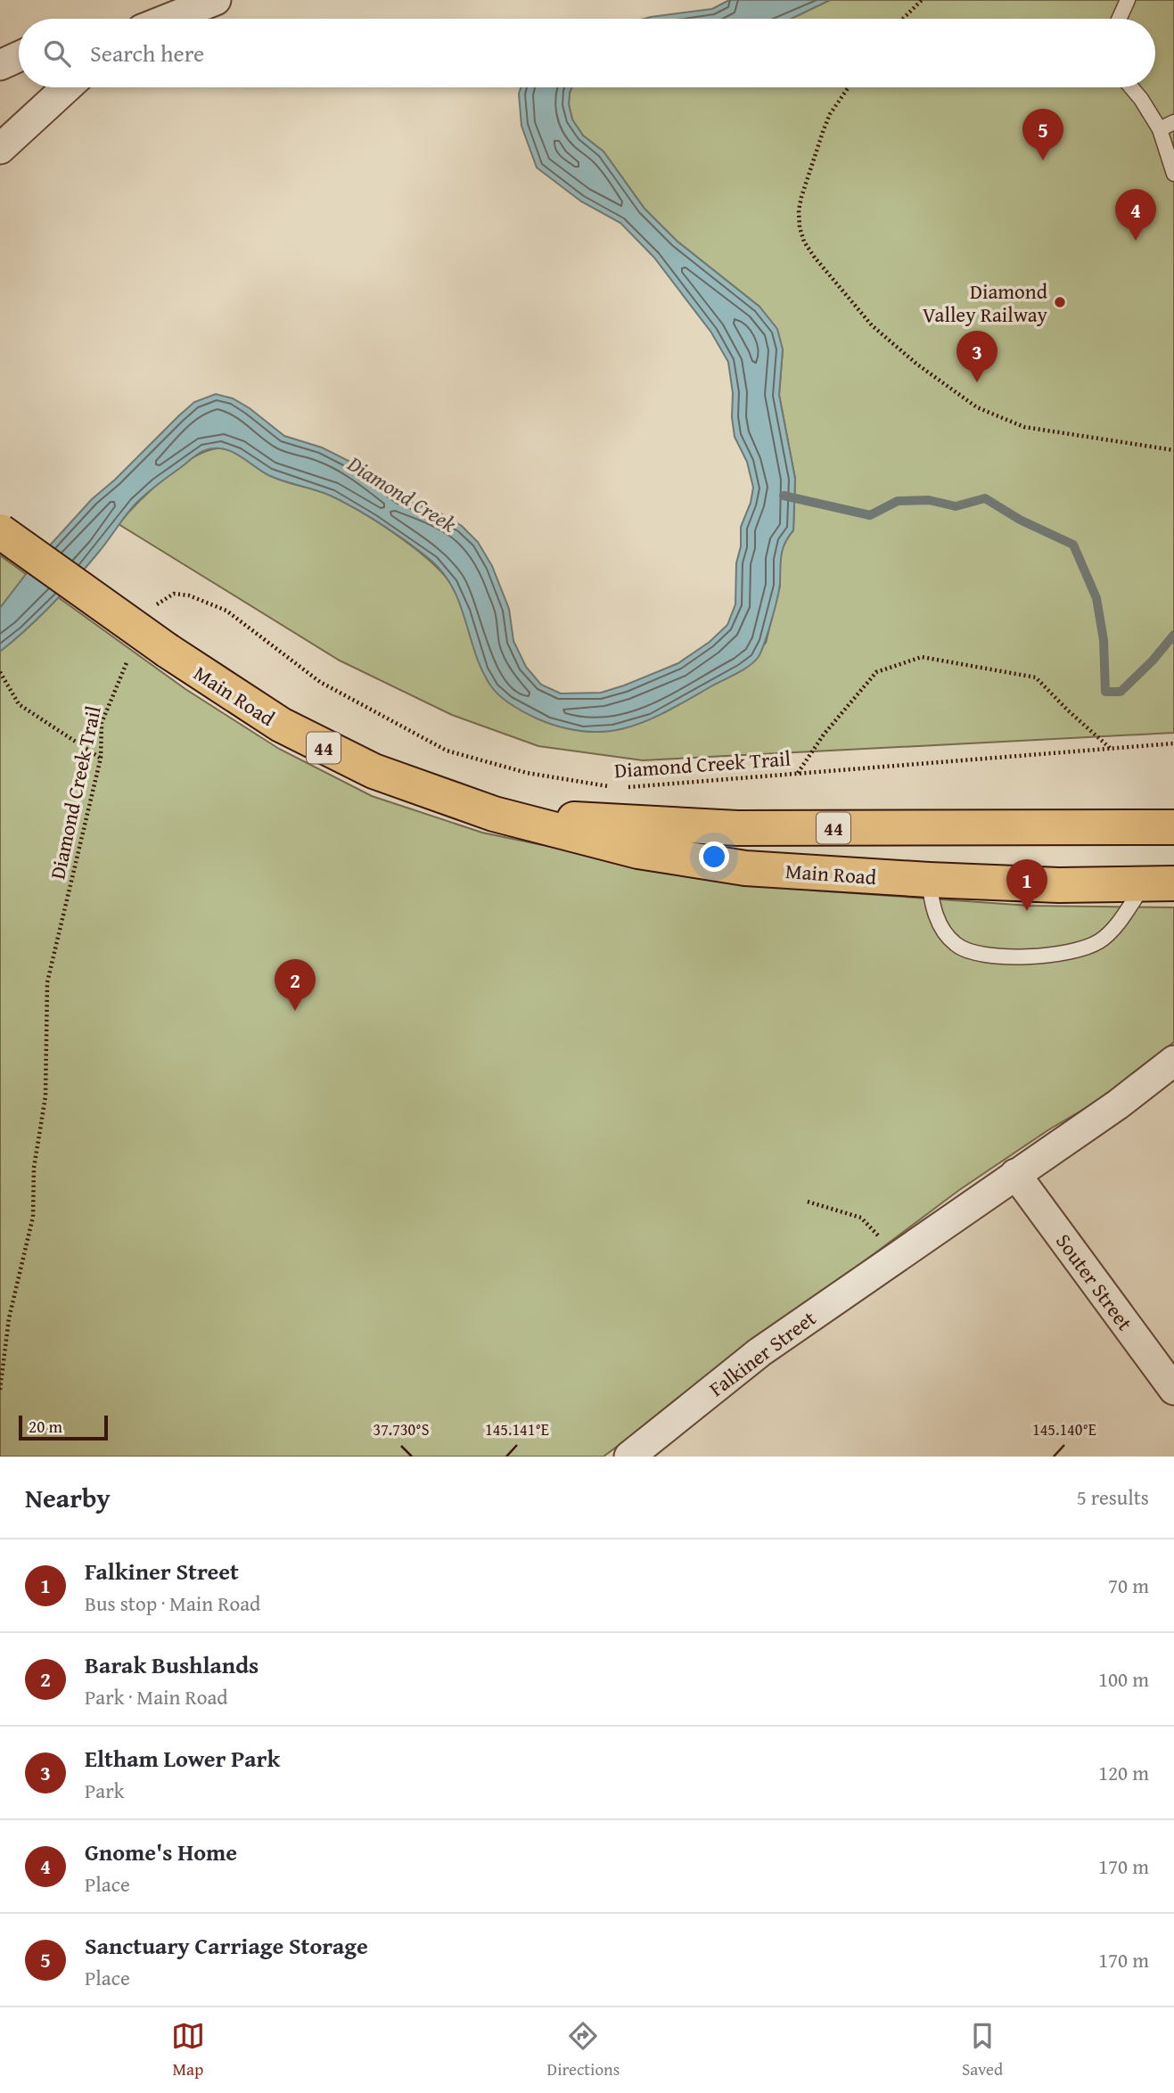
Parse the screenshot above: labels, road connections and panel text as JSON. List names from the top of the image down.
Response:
{
  "streets": {
    "main road": ["Main Road", "44"],
    "street": ["Souter Street", "Falkiner Street"],
    "path": ["Diamond Creek Trail"]
  },
  "crossings": [
    ["Souter Street", "Falkiner Street"]
  ],
  "water": ["Diamond Creek"],
  "places": ["Diamond Valley Railway"],
  "scale_bar": "20 m",
  "page": {
    "search": "Search here",
    "pins": [
      "5",
      "4",
      "3",
      "1",
      "2"
    ],
    "scale": "20 m",
    "heading": ["Nearby", "5 results"],
    "list": [
      {
        "mark": "1",
        "name": "Falkiner Street",
        "note": "Bus stop · Main Road",
        "value": "70 m"
      },
      {
        "mark": "2",
        "name": "Barak Bushlands",
        "note": "Park · Main Road",
        "value": "100 m"
      },
      {
        "mark": "3",
        "name": "Eltham Lower Park",
        "note": "Park",
        "value": "120 m"
      },
      {
        "mark": "4",
        "name": "Gnome's Home",
        "note": "Place",
        "value": "170 m"
      },
      {
        "mark": "5",
        "name": "Sanctuary Carriage Storage",
        "note": "Place",
        "value": "170 m"
      }
    ],
    "nav": ["Map", "Directions", "Saved"]
  },
  "coordinates": ["145.141°E", "145.140°E", "37.730°S"]
}
